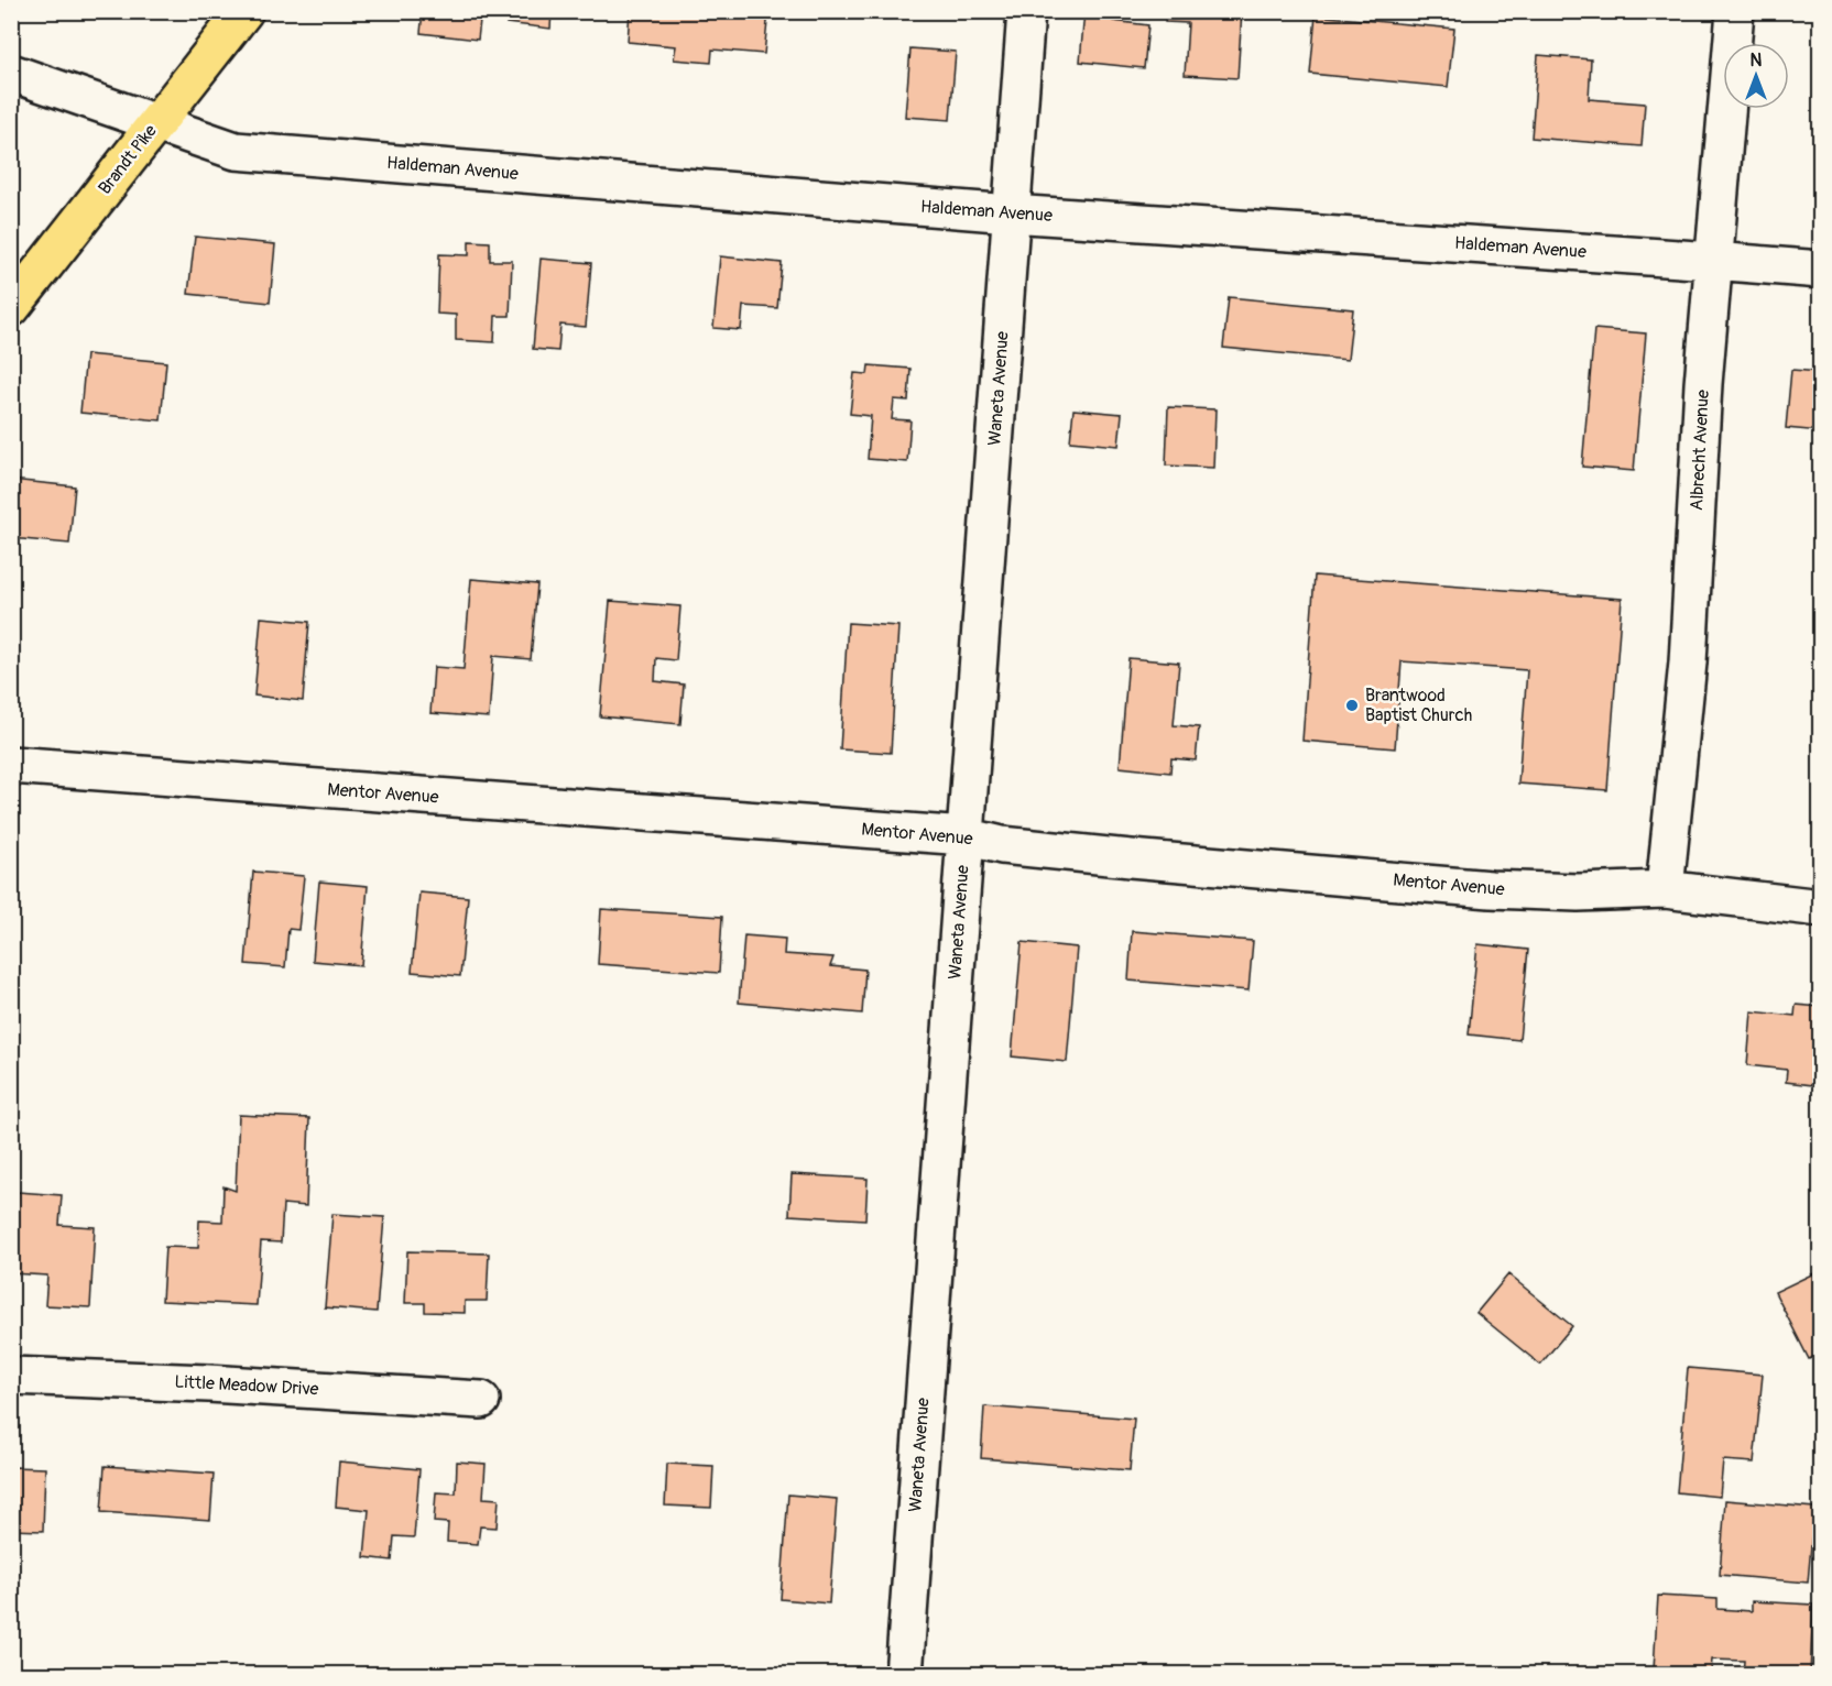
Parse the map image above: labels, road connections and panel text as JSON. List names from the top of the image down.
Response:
{
  "streets": {
    "main road": ["Brandt Pike"],
    "street": [
      "Haldeman Avenue",
      "Waneta Avenue",
      "Albrecht Avenue",
      "Mentor Avenue",
      "Little Meadow Drive"
    ]
  },
  "crossings": [
    ["Brandt Pike", "Haldeman Avenue"],
    ["Haldeman Avenue", "Waneta Avenue"],
    ["Haldeman Avenue", "Albrecht Avenue"],
    ["Waneta Avenue", "Mentor Avenue"],
    ["Albrecht Avenue", "Mentor Avenue"]
  ],
  "places": ["Brantwood Baptist Church"],
  "north": "top"
}
